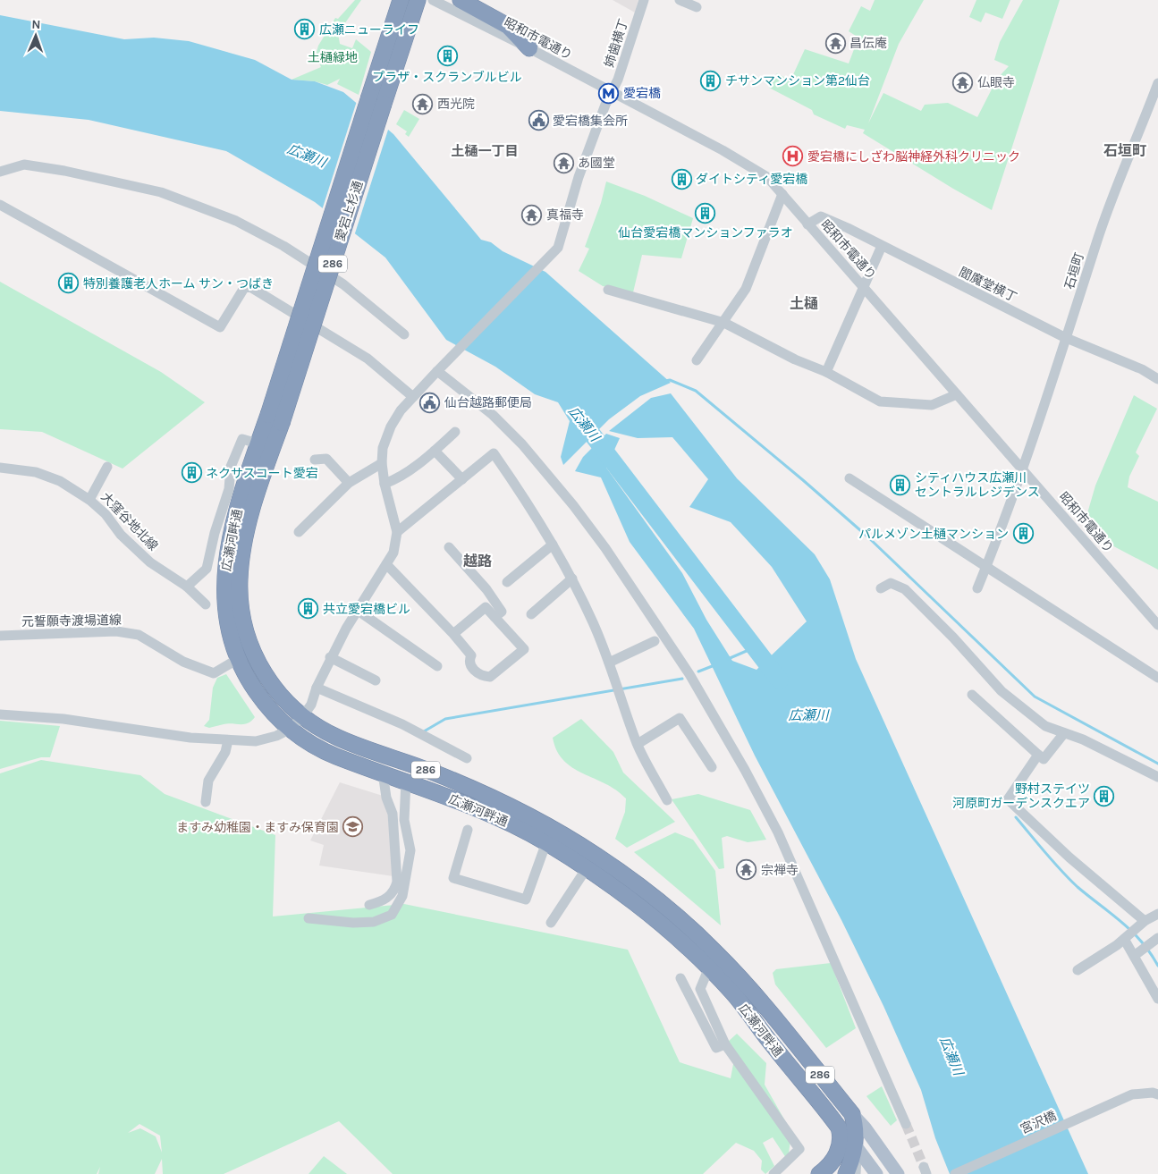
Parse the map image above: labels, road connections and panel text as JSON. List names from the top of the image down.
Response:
{
  "streets": {
    "highway": ["愛宕上杉通", "286", "広瀬河畔通"],
    "street": [
      "昭和市電通り",
      "姉歯横丁",
      "石垣町",
      "閻魔堂横丁",
      "大窪谷地北線",
      "元誓願寺渡場道線",
      "宮沢橋"
    ]
  },
  "crossings": [
    ["昭和市電通り", "姉歯横丁"],
    ["昭和市電通り", "石垣町"],
    ["昭和市電通り", "閻魔堂横丁"],
    ["愛宕上杉通", "広瀬河畔通"],
    ["286", "広瀬河畔通"],
    ["石垣町", "閻魔堂横丁"],
    ["広瀬河畔通", "元誓願寺渡場道線"]
  ],
  "districts": [
    "石垣町",
    "土樋一丁目",
    "土樋",
    "越路"
  ],
  "water": ["広瀬川"],
  "parks": ["土樋緑地"],
  "places": {
    "building": [
      "広瀬ニューライフ",
      "プラザ・スクランブルビル",
      "チサンマンション第2仙台",
      "ダイトシティ愛宕橋",
      "仙台愛宕橋マンションファラオ",
      "特別養護老人ホーム サン・つばき",
      "ネクサスコート愛宕",
      "シティハウス広瀬川 セントラルレジデンス",
      "パルメゾン土樋マンション",
      "共立愛宕橋ビル",
      "野村ステイツ 河原町ガーデンスクエア"
    ],
    "temple": [
      "昌伝庵",
      "仏眼寺",
      "西光院",
      "あ國堂",
      "真福寺",
      "宗禅寺"
    ],
    "metro station": ["愛宕橋"],
    "public building": ["愛宕橋集会所", "仙台越路郵便局"],
    "hospital": ["愛宕橋にしざわ脳神経外科クリニック"],
    "school or university": ["ますみ幼稚園・ますみ保育園"]
  },
  "north": "top"
}
